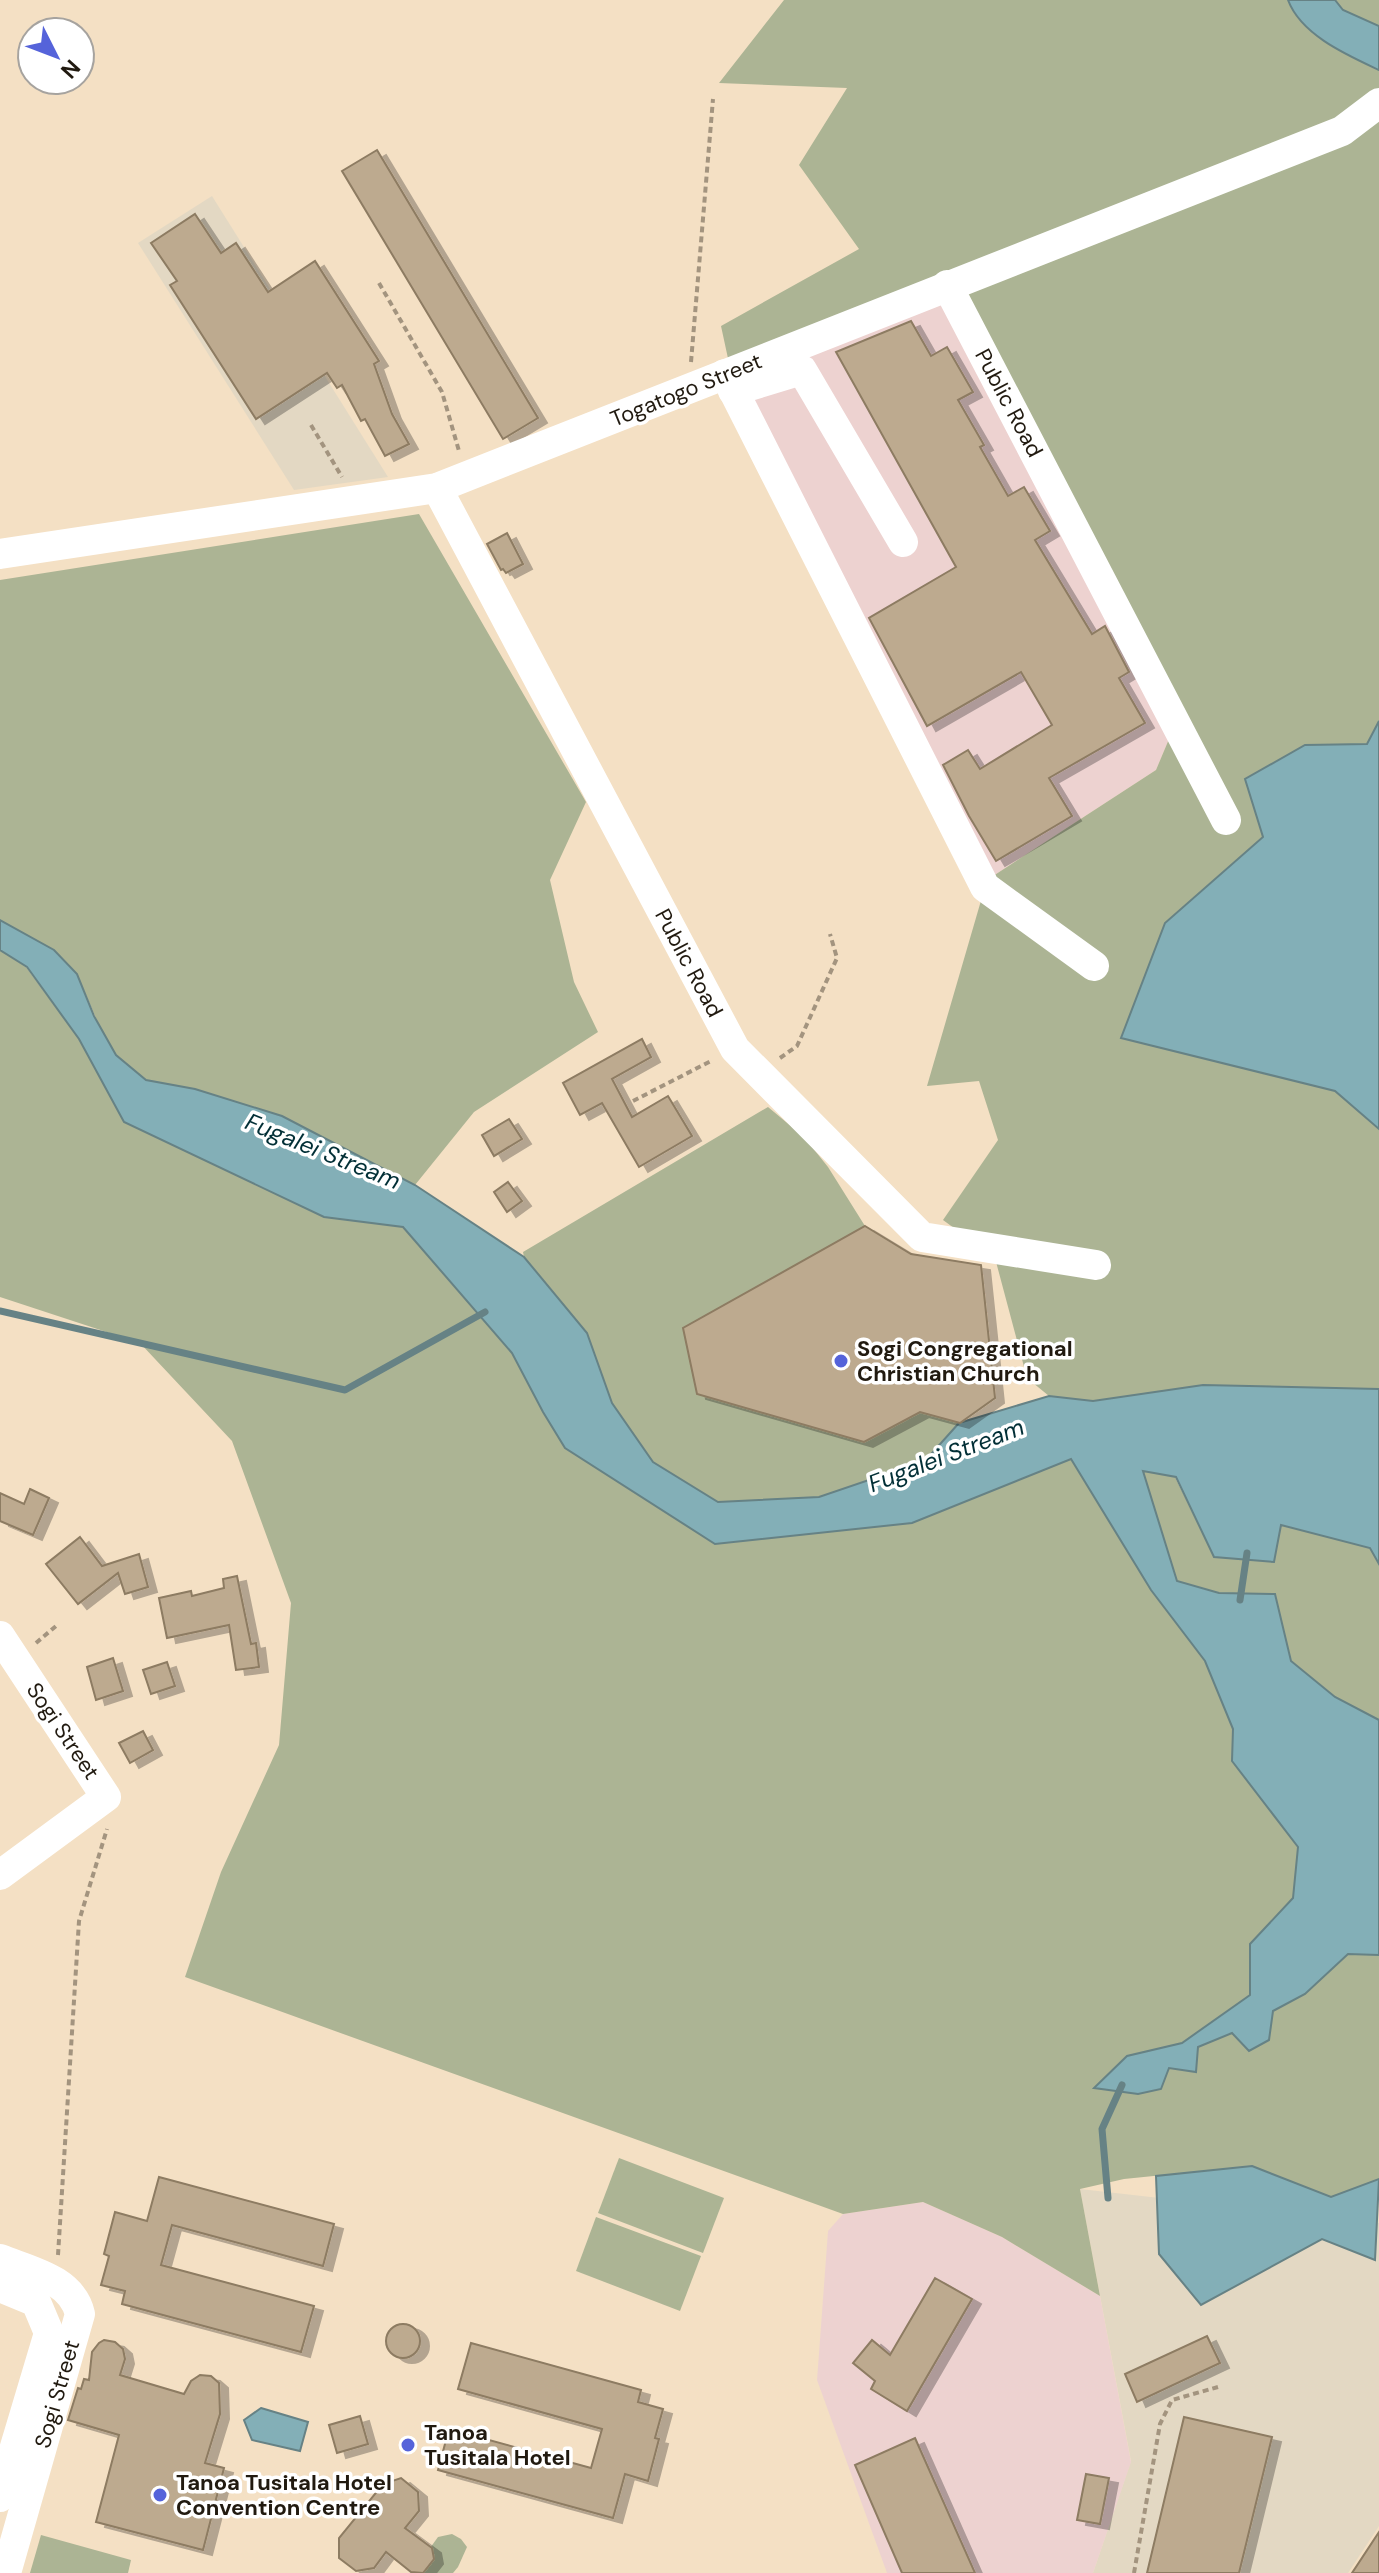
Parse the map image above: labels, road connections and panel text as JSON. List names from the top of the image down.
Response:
{
  "streets": {
    "street": ["Togatogo Street", "Public Road", "Sogi Street"]
  },
  "crossings": [
    ["Togatogo Street", "Public Road"]
  ],
  "water": ["Fugalei Stream"],
  "places": ["Sogi Congregational Christian Church", "Tanoa Tusitala Hotel", "Tanoa Tusitala Hotel Convention Centre"],
  "north": "bottom right"
}
